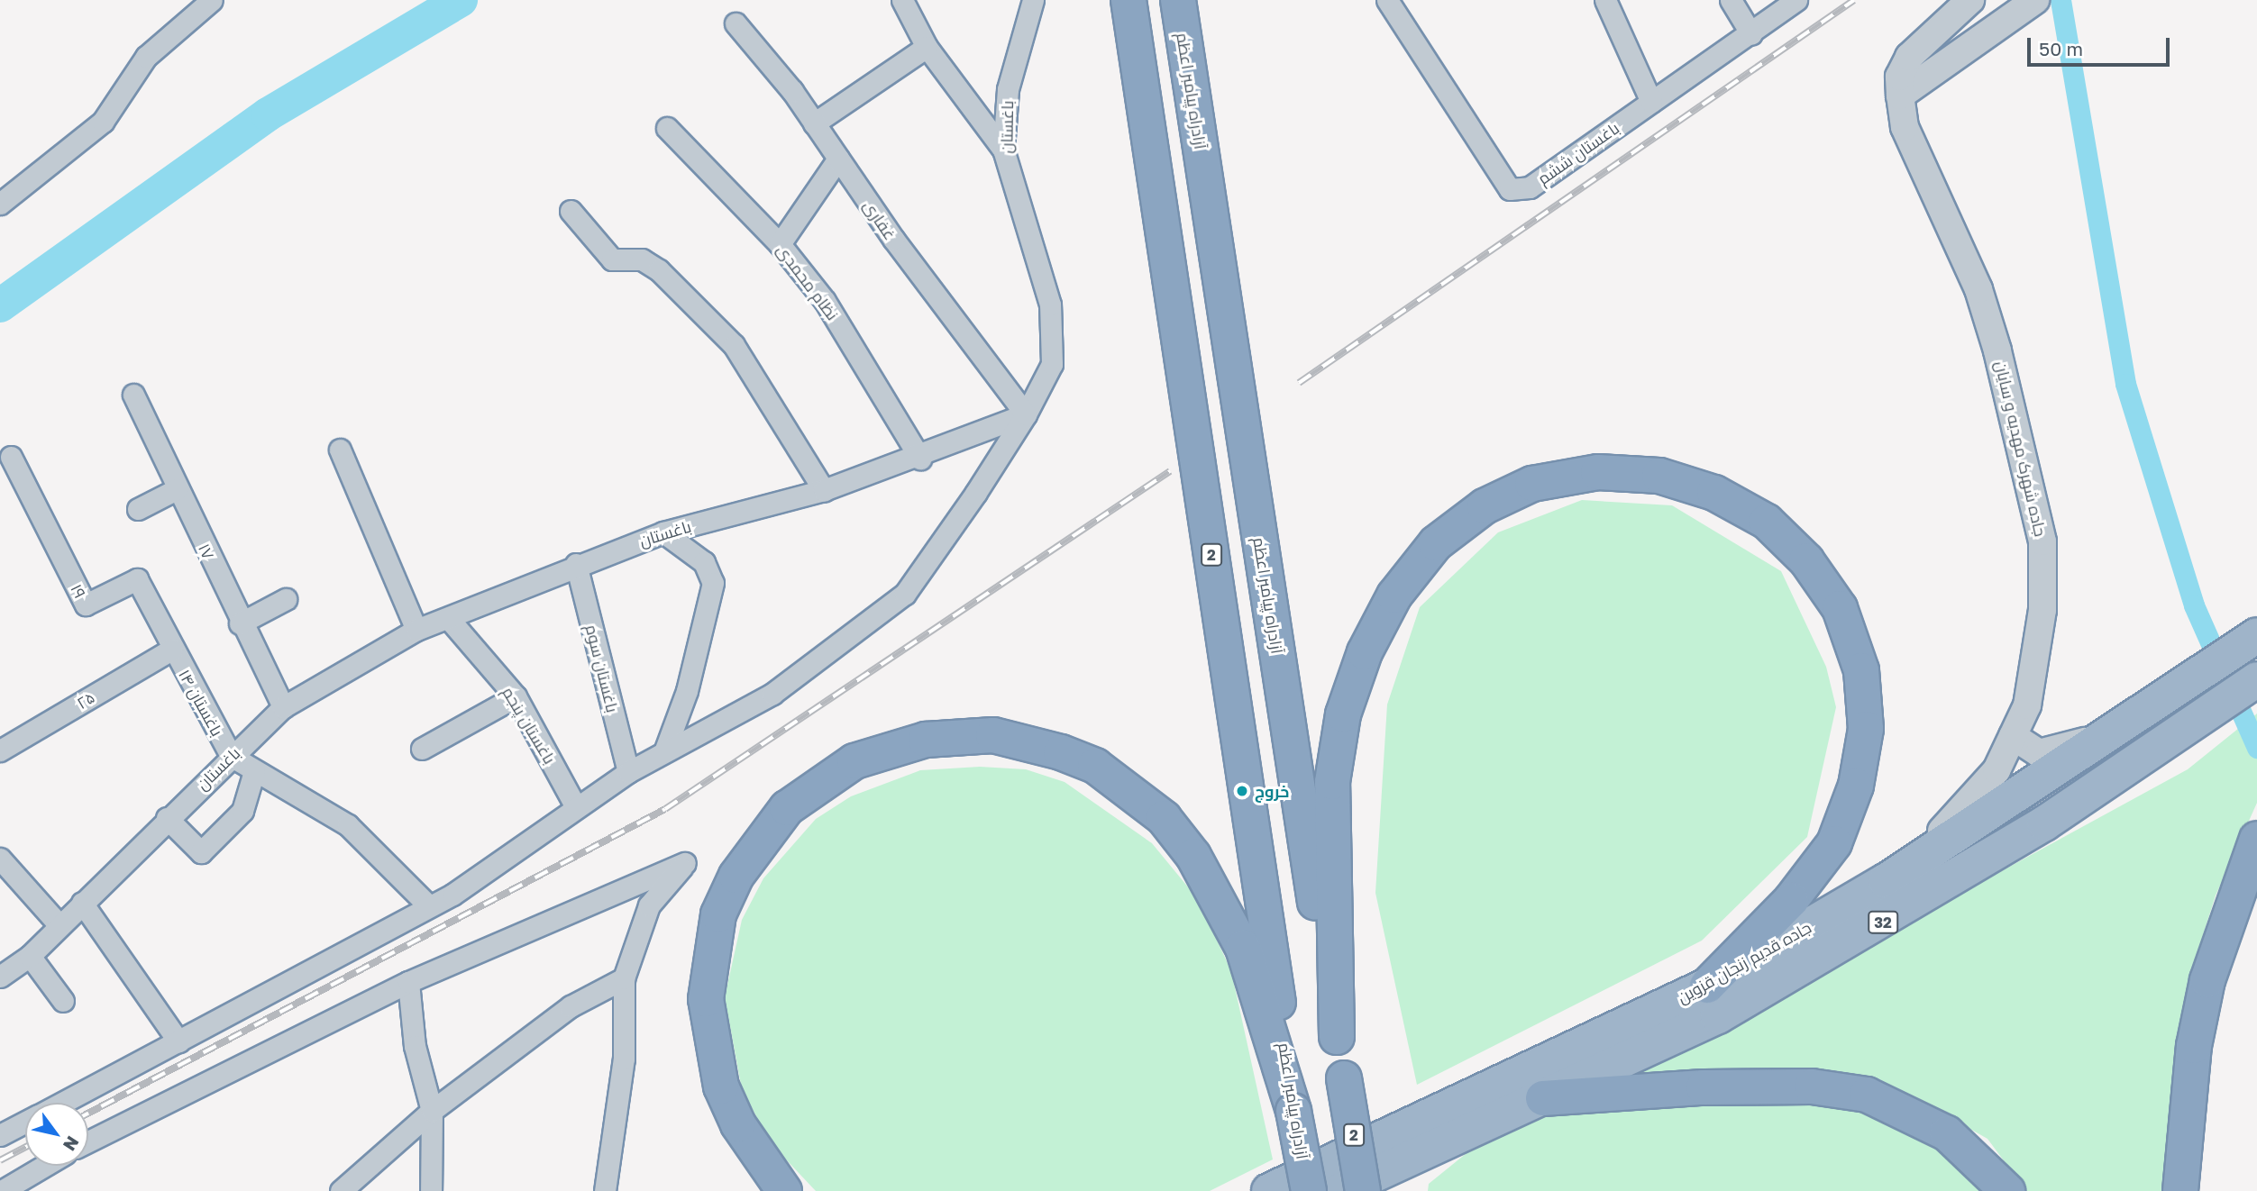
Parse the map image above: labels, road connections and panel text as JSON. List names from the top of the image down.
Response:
{
  "streets": {
    "highway": [
      "آزادراه پیامبر اعظم",
      "2",
      "32",
      "جاده قدیم زنجان قزوین"
    ],
    "street": [
      "باغستان",
      "باغستان ششم",
      "غفاری",
      "نظام محمدی",
      "جاده شهرک مهدیه و سایان",
      "۱۷",
      "۱۹",
      "باغستان سوم",
      "۲۵",
      "باغستان ۱۴",
      "باغستان پنجم"
    ]
  },
  "crossings": [
    ["باغستان", "غفاری"],
    ["باغستان", "نظام محمدی"],
    ["باغستان", "۱۷"],
    ["باغستان", "باغستان سوم"],
    ["باغستان", "باغستان ۱۴"],
    ["باغستان", "باغستان پنجم"],
    ["جاده شهرک مهدیه و سایان", "جاده قدیم زنجان قزوین"],
    ["۱۹", "۲۵"],
    ["۱۹", "باغستان ۱۴"],
    ["۲۵", "باغستان ۱۴"]
  ],
  "places": ["خروج"],
  "scale_bar": "50 m",
  "north": "bottom right"
}
